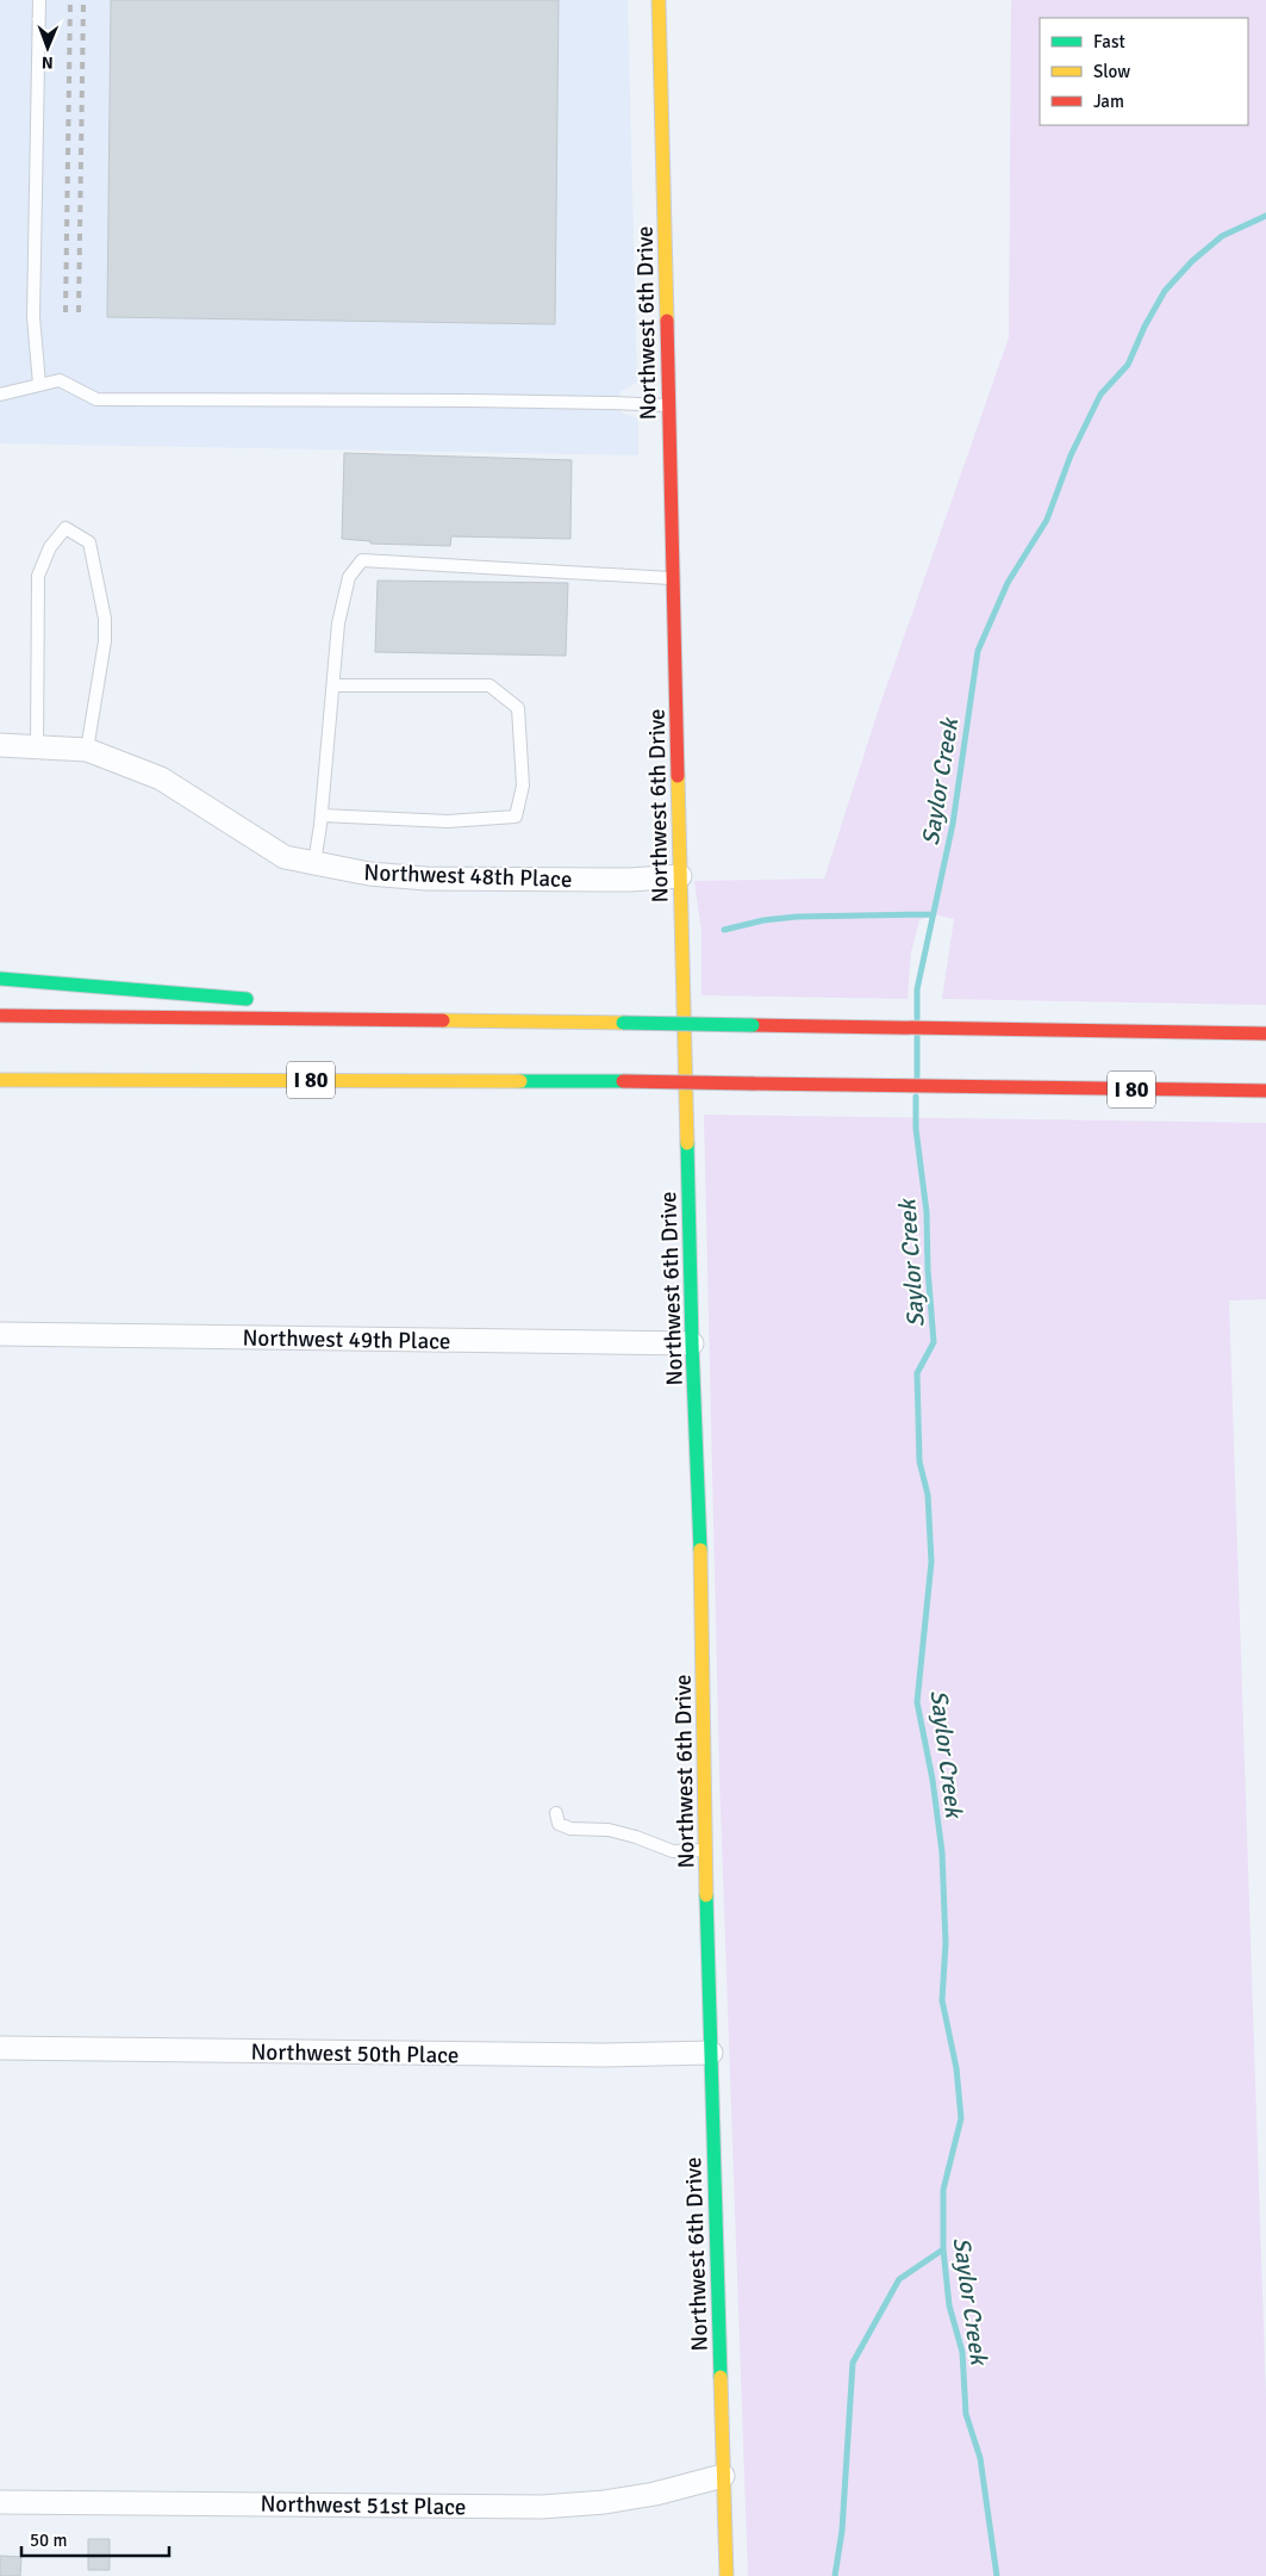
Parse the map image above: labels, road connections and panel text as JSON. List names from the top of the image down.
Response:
{
  "streets": {
    "main road": ["Northwest 6th Drive", "I 80"],
    "street": [
      "Northwest 48th Place",
      "Northwest 49th Place",
      "Northwest 50th Place",
      "Northwest 51st Place"
    ]
  },
  "crossings": [
    ["Northwest 6th Drive", "Northwest 48th Place"],
    ["Northwest 6th Drive", "Northwest 49th Place"],
    ["Northwest 6th Drive", "Northwest 50th Place"],
    ["Northwest 6th Drive", "Northwest 51st Place"]
  ],
  "water": ["Saylor Creek"],
  "legend": ["Fast", "Slow", "Jam"],
  "scale_bar": "50 m",
  "north": "bottom"
}
